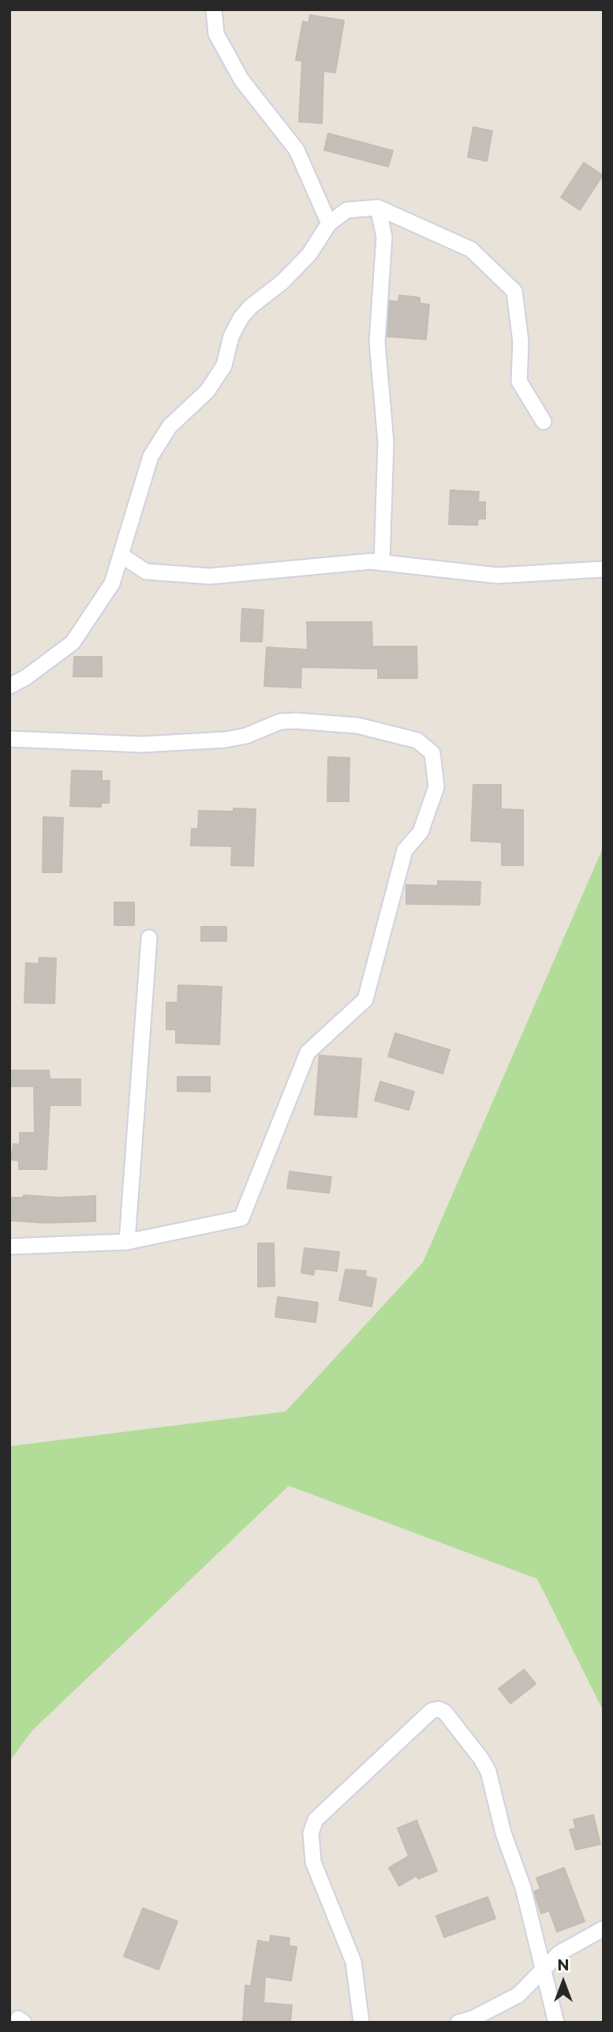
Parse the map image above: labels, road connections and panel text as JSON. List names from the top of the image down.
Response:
{
  "north": "top"
}
